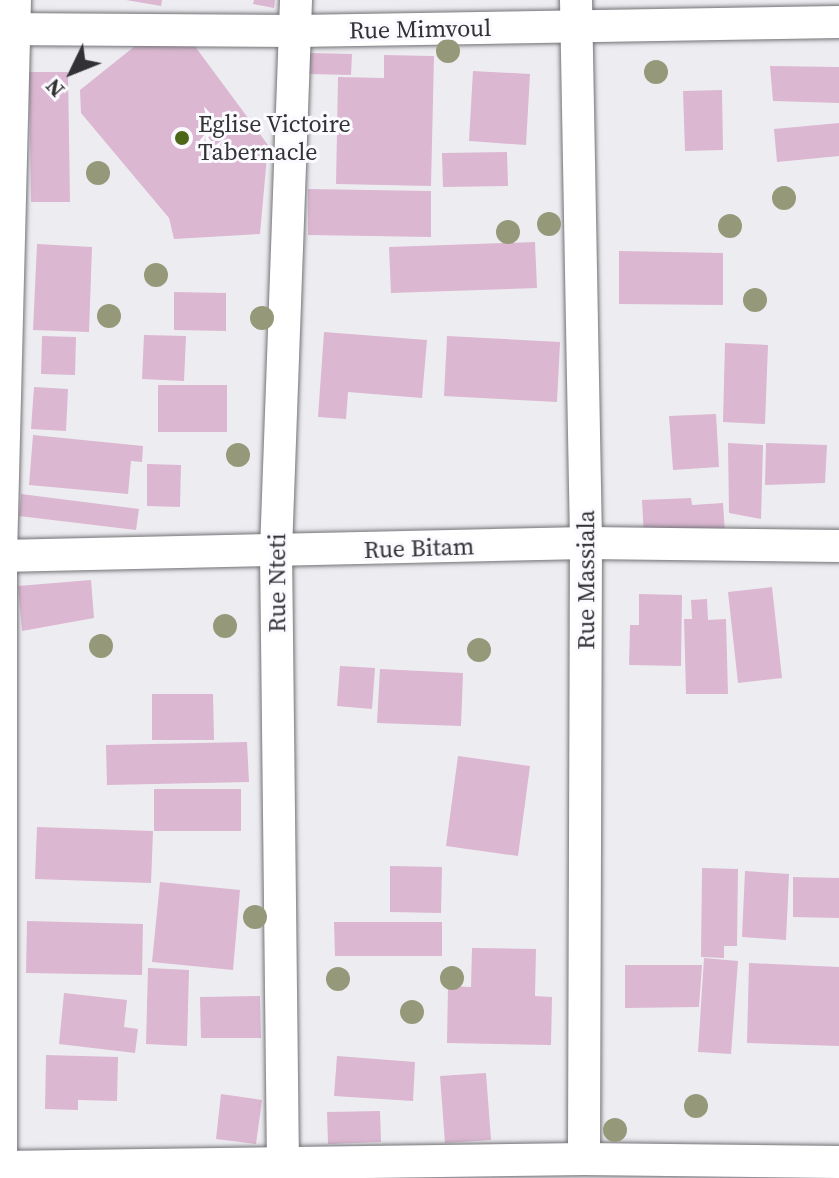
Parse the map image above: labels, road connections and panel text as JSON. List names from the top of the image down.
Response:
{
  "streets": {
    "street": [
      "Rue Mimvoul",
      "Rue Bitam",
      "Rue Massiala",
      "Rue Nteti"
    ]
  },
  "crossings": [
    ["Rue Mimvoul", "Rue Massiala"],
    ["Rue Mimvoul", "Rue Nteti"],
    ["Rue Bitam", "Rue Massiala"],
    ["Rue Bitam", "Rue Nteti"]
  ],
  "places": ["Eglise Victoire Tabernacle"],
  "north": "bottom left"
}
